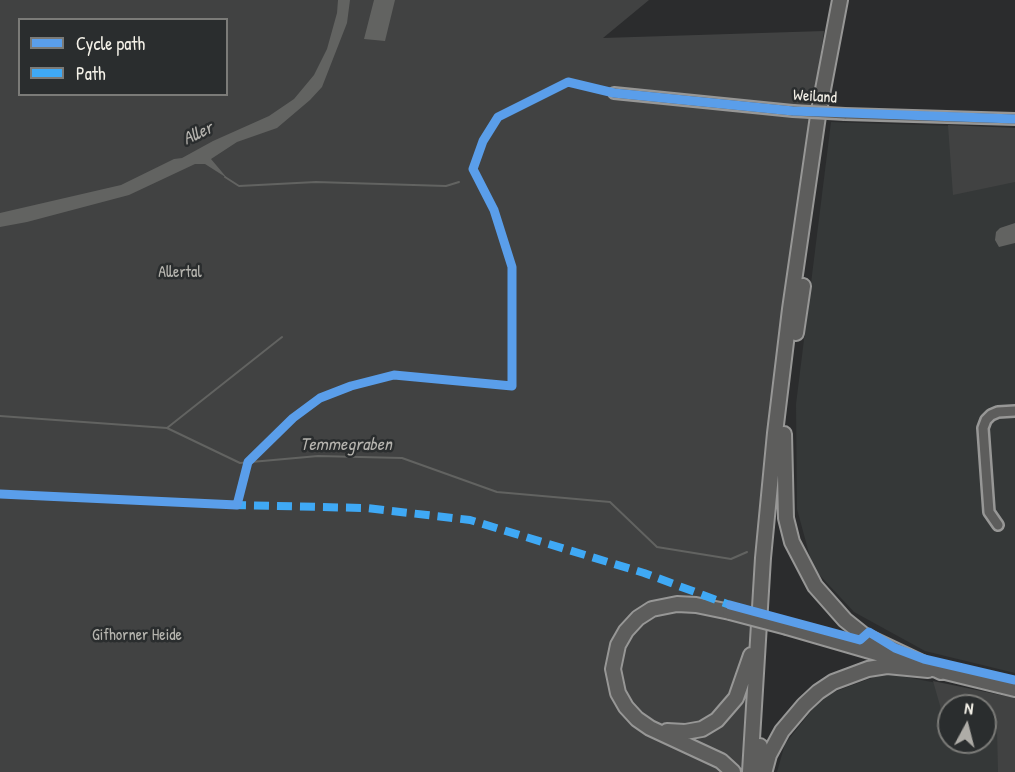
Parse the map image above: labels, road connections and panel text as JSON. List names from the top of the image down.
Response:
{
  "streets": {
    "street": ["Weiland"]
  },
  "water": ["Aller", "Temmegraben"],
  "parks": ["Allertal", "Gifhorner Heide"],
  "legend": ["Cycle path", "Path"],
  "north": "top"
}
